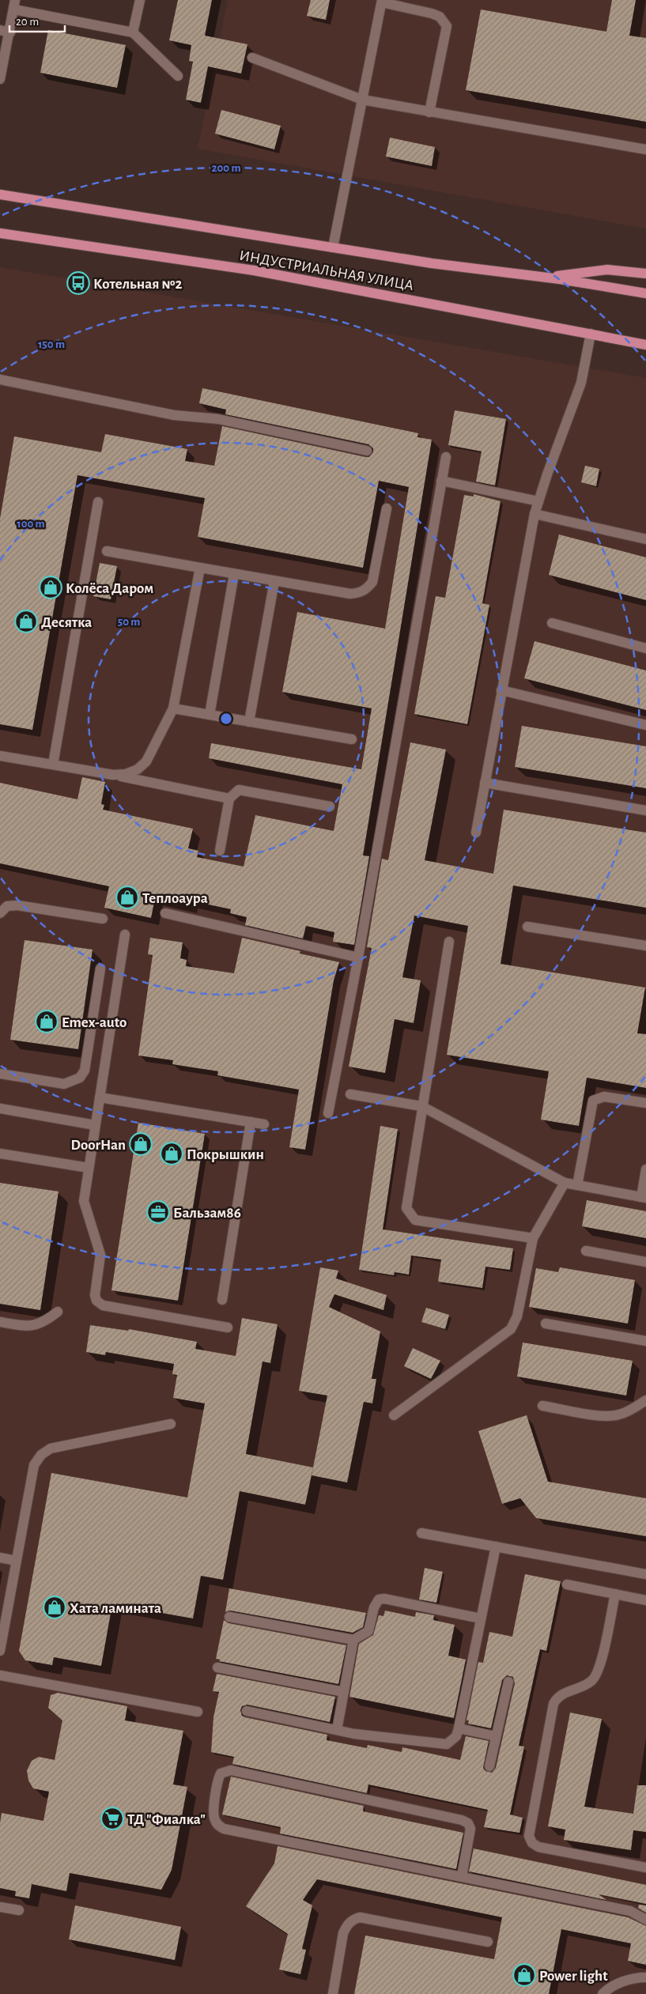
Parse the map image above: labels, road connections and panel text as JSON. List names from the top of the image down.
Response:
{
  "streets": {
    "main road": ["ИНДУСТРИАЛЬНАЯ УЛИЦА"]
  },
  "places": {
    "bus stop": ["Котельная №2"],
    "shop": [
      "Колёса Даром",
      "Десятка",
      "Теплоаура",
      "Emex-auto",
      "DoorHan",
      "Покрышкин",
      "Хата ламината",
      "Power light"
    ],
    "office": ["Бальзам86"],
    "supermarket": ["ТД \"Фиалка\""]
  },
  "scale_bar": "20 m",
  "rings": [
    "200 m",
    "150 m",
    "100 m",
    "50 m"
  ]
}
